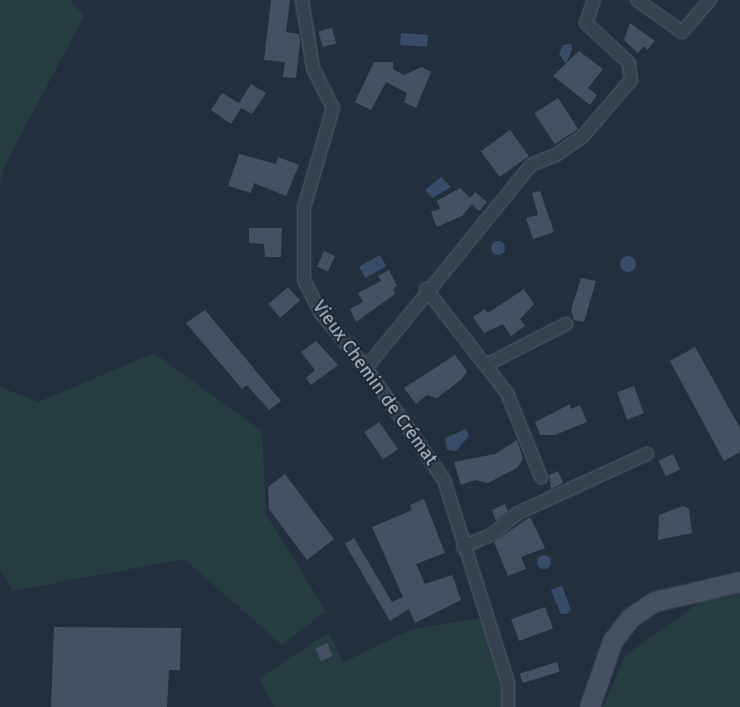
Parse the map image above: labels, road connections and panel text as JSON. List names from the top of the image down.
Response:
{
  "streets": {
    "street": ["Vieux Chemin de Crémat"]
  }
}
